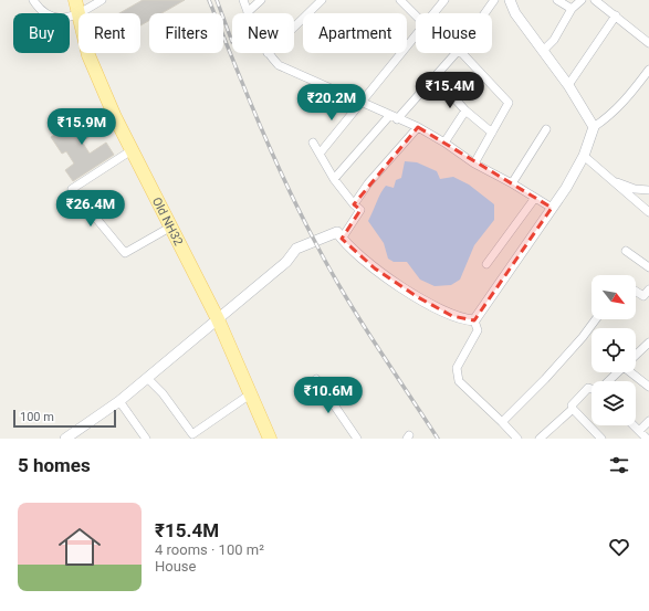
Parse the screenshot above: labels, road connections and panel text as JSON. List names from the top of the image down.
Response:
{
  "streets": {
    "main road": ["Old NH32"]
  },
  "scale_bar": "100 m",
  "north": "bottom right",
  "page": {
    "chip": [
      "Buy",
      "Rent",
      "Filters",
      "New",
      "Apartment",
      "House"
    ],
    "price": [
      "₹15.4M",
      "₹20.2M",
      "₹15.9M",
      "₹26.4M",
      "₹10.6M"
    ],
    "scale": "100 m",
    "heading": "5 homes",
    "list": [
      {
        "name": "₹15.4M",
        "note": "4 rooms · 100 m² · House"
      }
    ]
  }
}
